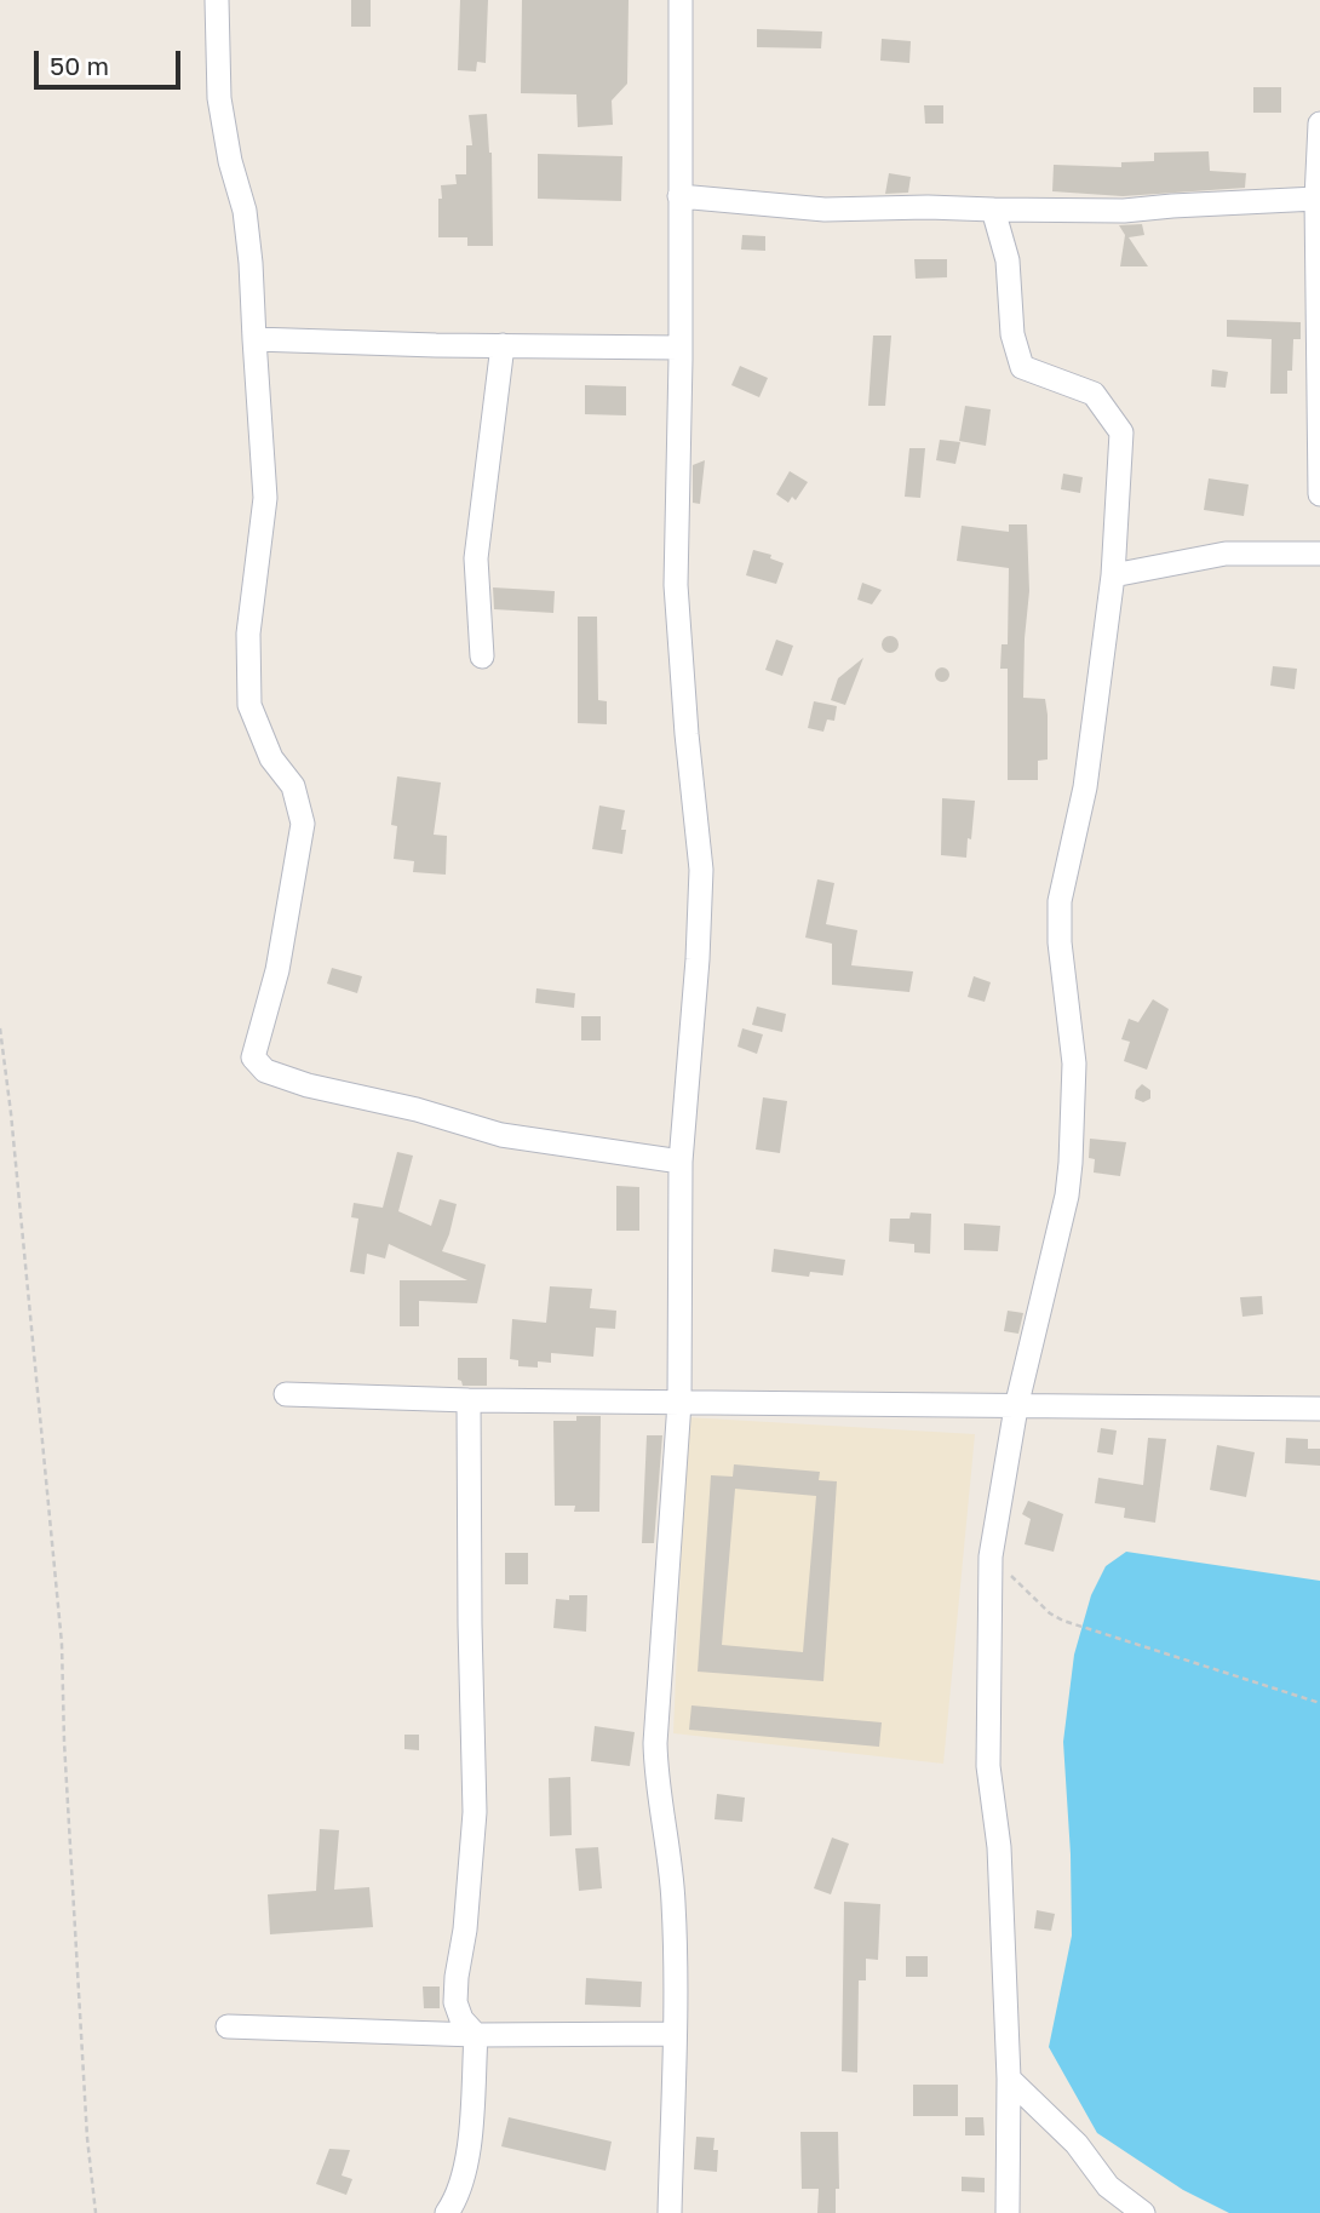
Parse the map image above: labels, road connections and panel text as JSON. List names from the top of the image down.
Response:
{
  "scale_bar": "50 m"
}
